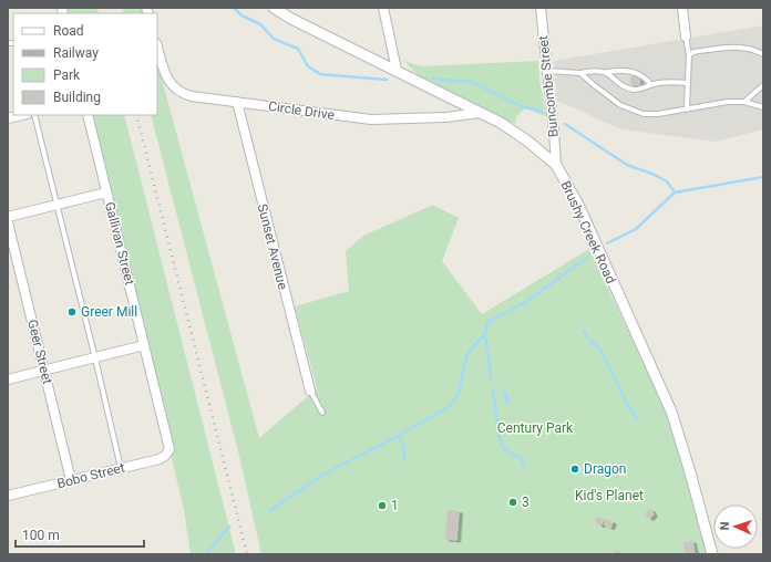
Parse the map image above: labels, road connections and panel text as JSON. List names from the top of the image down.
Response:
{
  "streets": {
    "street": [
      "Buncombe Street",
      "Circle Drive",
      "Brushy Creek Road",
      "Gallivan Street",
      "Sunset Avenue",
      "Geer Street",
      "Bobo Street"
    ]
  },
  "crossings": [
    ["Buncombe Street", "Brushy Creek Road"],
    ["Circle Drive", "Brushy Creek Road"],
    ["Circle Drive", "Sunset Avenue"],
    ["Gallivan Street", "Bobo Street"],
    ["Geer Street", "Bobo Street"]
  ],
  "parks": ["Century Park", "Kid's Planet"],
  "places": [
    "Greer Mill",
    "Dragon",
    "3",
    "1"
  ],
  "legend": [
    "Road",
    "Railway",
    "Park",
    "Building"
  ],
  "scale_bar": "100 m",
  "north": "left"
}
